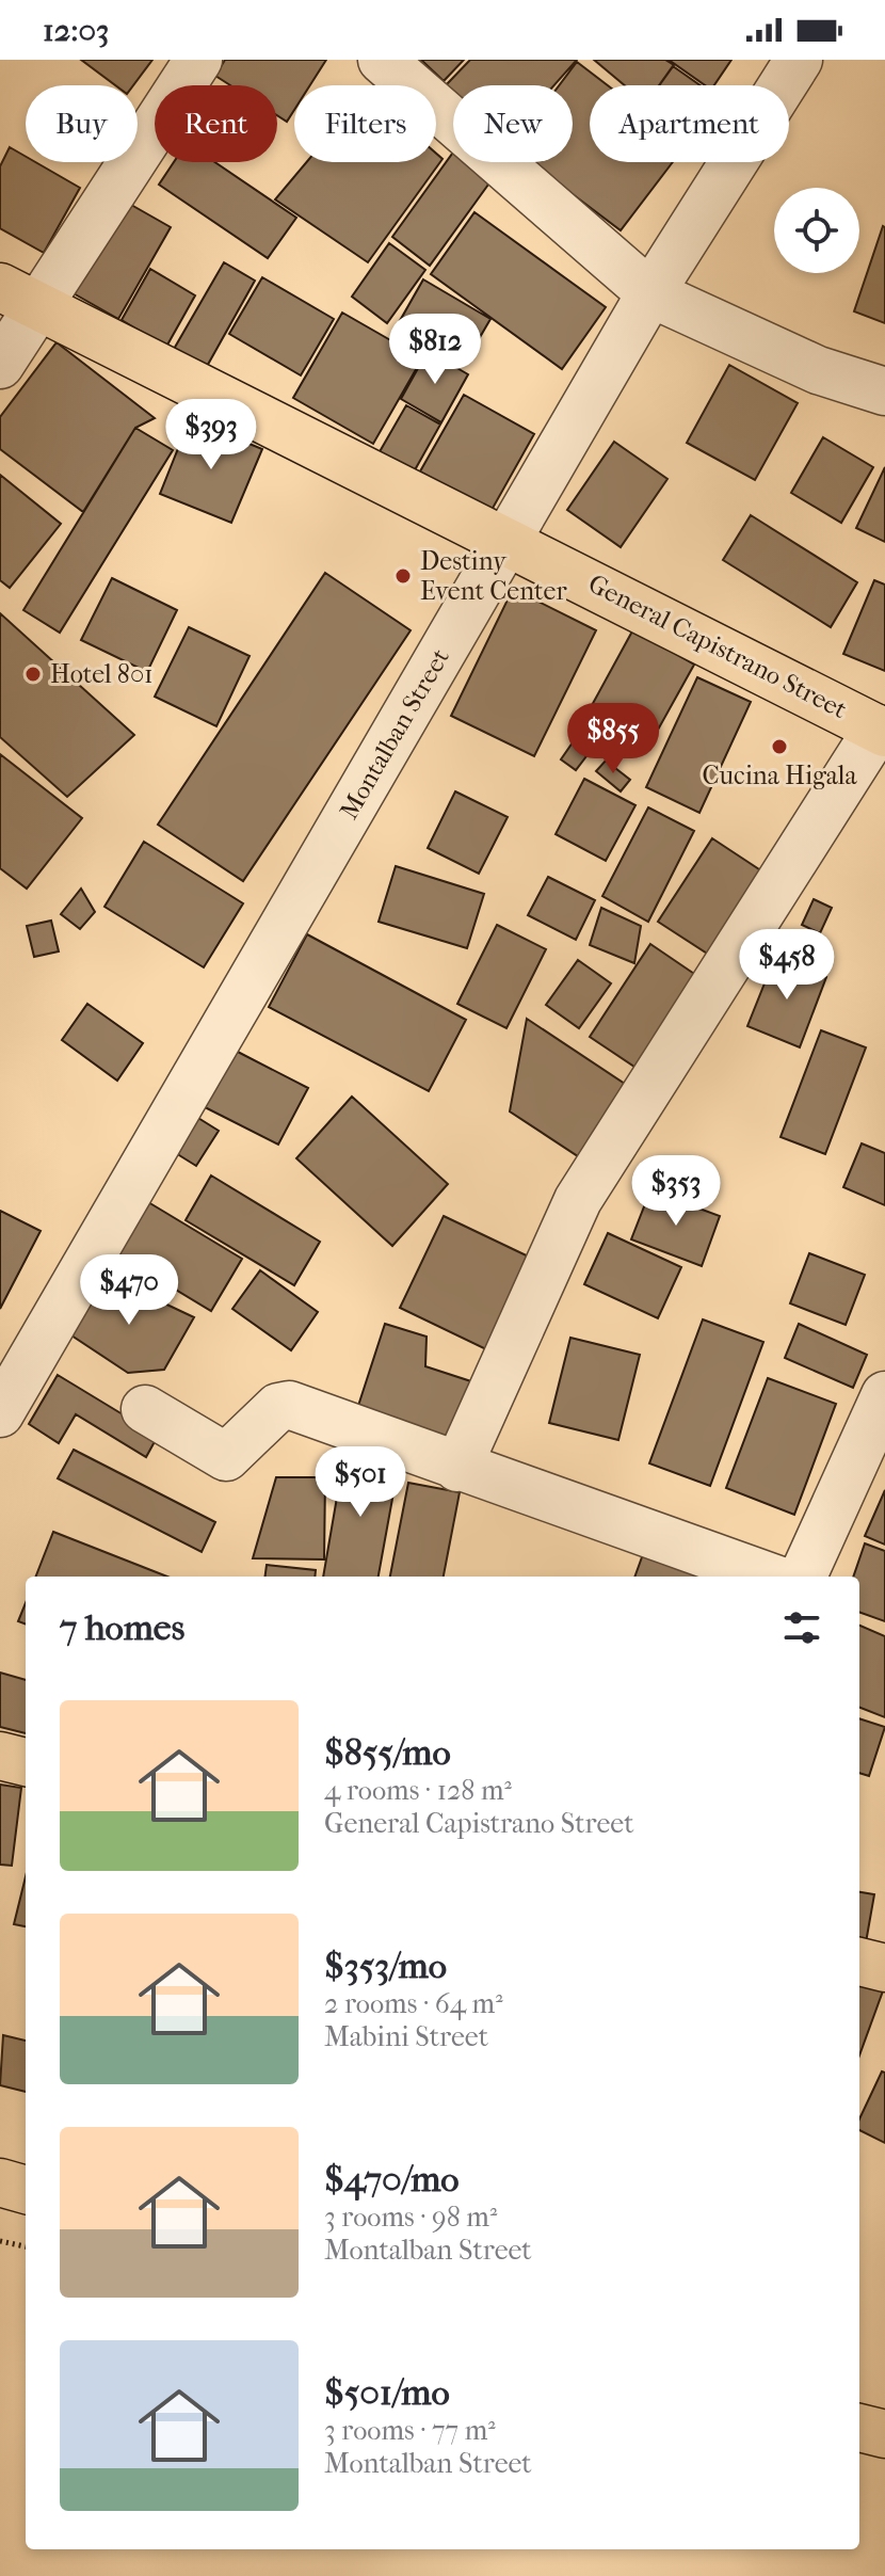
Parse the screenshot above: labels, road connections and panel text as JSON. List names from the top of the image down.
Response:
{
  "streets": {
    "main road": ["General Capistrano Street"],
    "street": ["Montalban Street"]
  },
  "crossings": [
    ["General Capistrano Street", "Montalban Street"]
  ],
  "places": ["Destiny Event Center", "Hotel 801", "Cucina Higala"],
  "page": {
    "status": "12:03",
    "chip": [
      "Buy",
      "Rent",
      "Filters",
      "New",
      "Apartment"
    ],
    "price": [
      "$812",
      "$393",
      "$855",
      "$458",
      "$353",
      "$470",
      "$501"
    ],
    "heading": "7 homes",
    "list": [
      {
        "name": "$855/mo",
        "note": "4 rooms · 128 m² · General Capistrano Street"
      },
      {
        "name": "$353/mo",
        "note": "2 rooms · 64 m² · Mabini Street"
      },
      {
        "name": "$470/mo",
        "note": "3 rooms · 98 m² · Montalban Street"
      },
      {
        "name": "$501/mo",
        "note": "3 rooms · 77 m² · Montalban Street"
      }
    ]
  }
}
